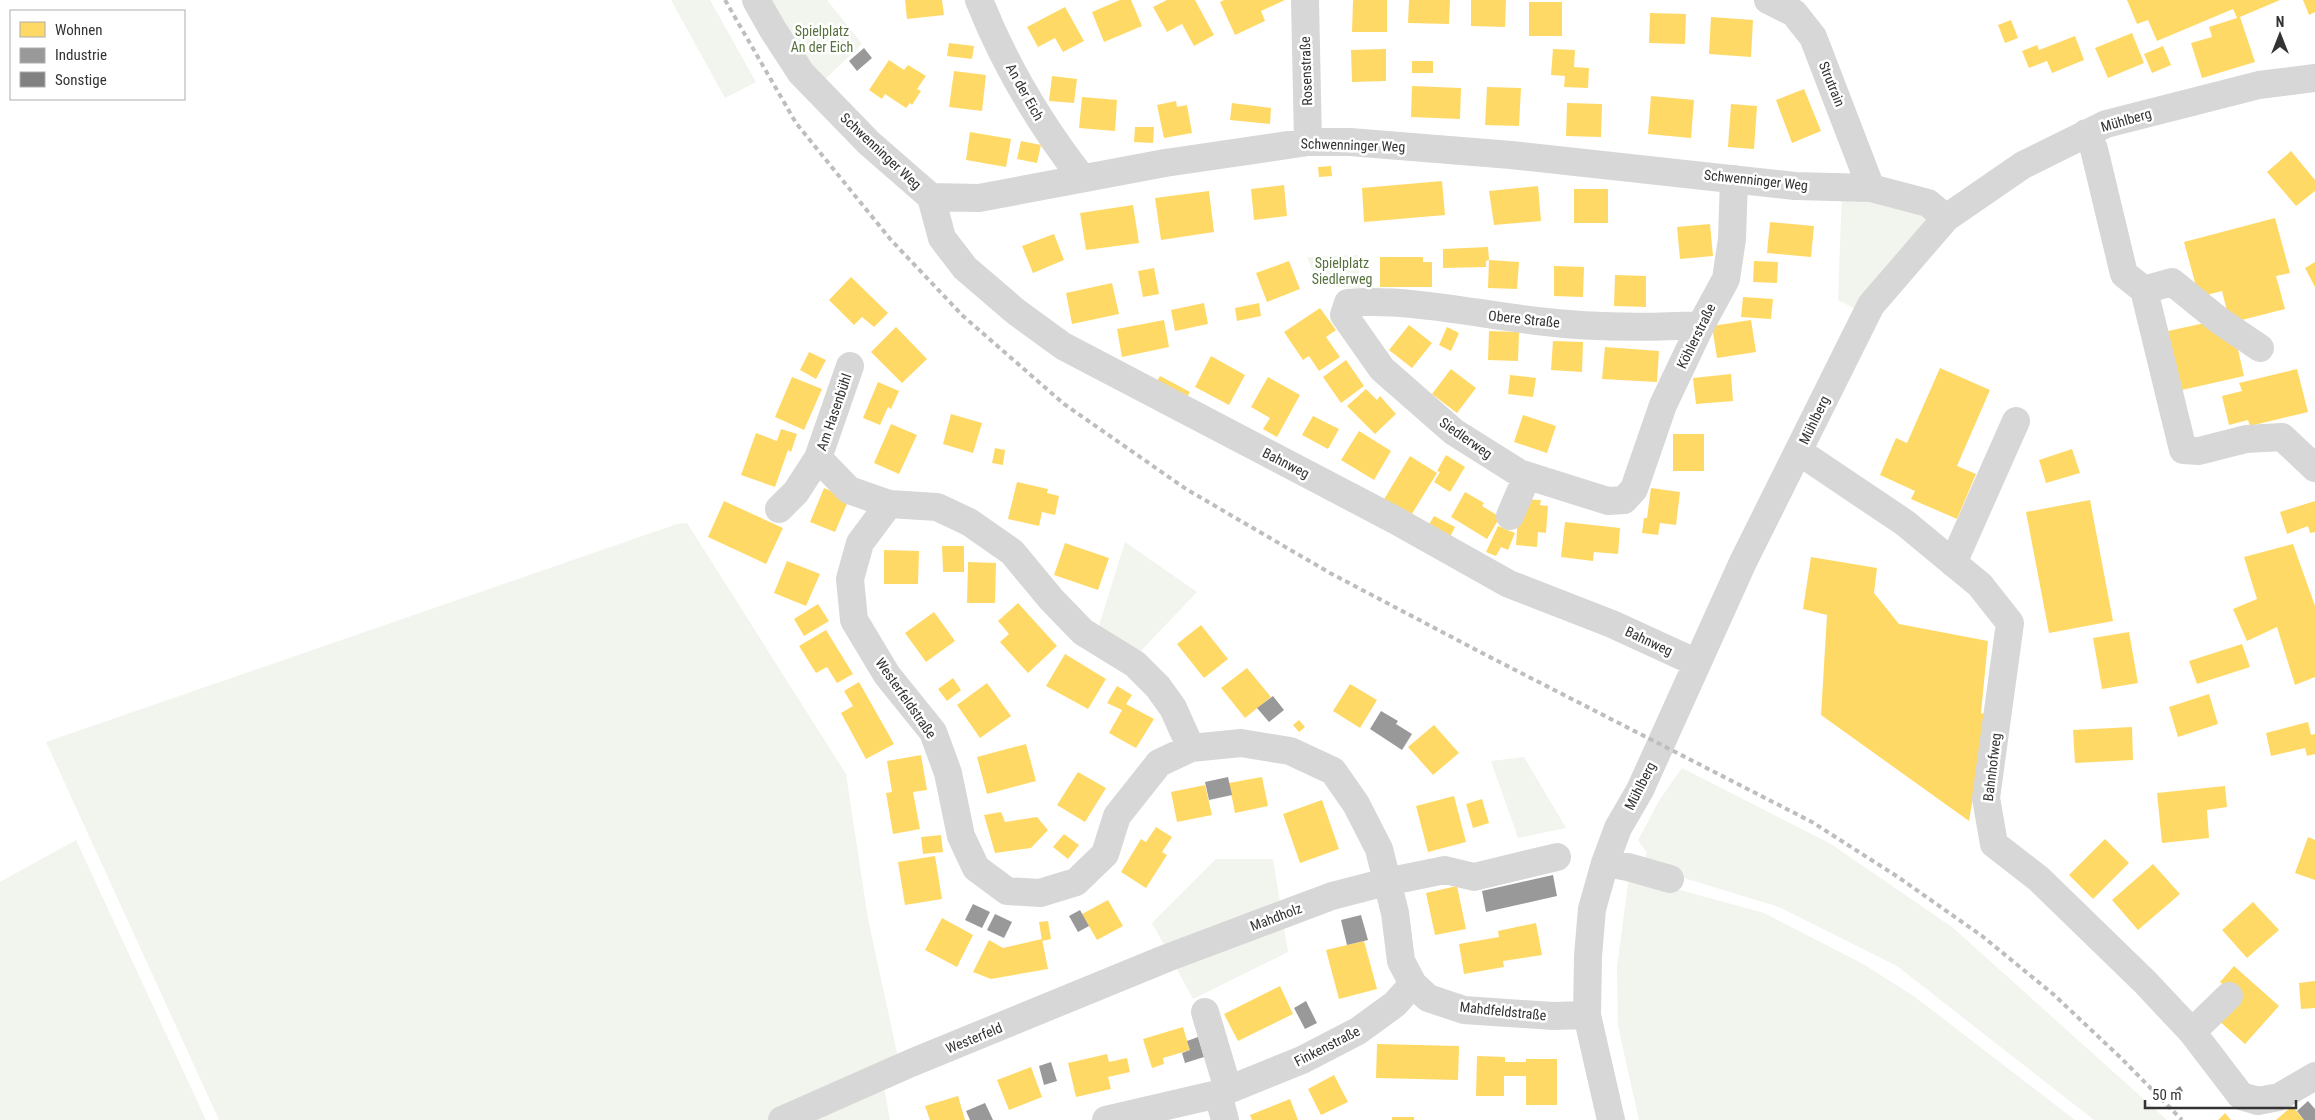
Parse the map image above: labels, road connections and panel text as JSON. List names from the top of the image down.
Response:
{
  "streets": {
    "street": [
      "Rosenstraße",
      "Strutrain",
      "An der Eich",
      "Mühlberg",
      "Schwenninger Weg",
      "Obere Straße",
      "Köhlerstraße",
      "Am Hasenbühl",
      "Siedlerweg",
      "Bahnweg",
      "Westerfeldstraße",
      "Bahnhofweg",
      "Mahdholz",
      "Mahdfeldstraße",
      "Westerfeld",
      "Finkenstraße"
    ]
  },
  "crossings": [
    ["Rosenstraße", "Schwenninger Weg"],
    ["Strutrain", "Schwenninger Weg"],
    ["An der Eich", "Schwenninger Weg"],
    ["Mühlberg", "Schwenninger Weg"],
    ["Mühlberg", "Bahnweg"],
    ["Mühlberg", "Bahnhofweg"],
    ["Mühlberg", "Mahdfeldstraße"],
    ["Schwenninger Weg", "Köhlerstraße"],
    ["Schwenninger Weg", "Bahnweg"],
    ["Obere Straße", "Köhlerstraße"],
    ["Obere Straße", "Siedlerweg"],
    ["Köhlerstraße", "Siedlerweg"],
    ["Am Hasenbühl", "Westerfeldstraße"],
    ["Westerfeldstraße", "Mahdfeldstraße"],
    ["Mahdholz", "Mahdfeldstraße"],
    ["Mahdholz", "Westerfeld"],
    ["Mahdfeldstraße", "Finkenstraße"]
  ],
  "parks": ["Spielplatz An der Eich", "Spielplatz Siedlerweg"],
  "legend": ["Wohnen", "Industrie", "Sonstige"],
  "scale_bar": "50 m",
  "north": "top"
}
